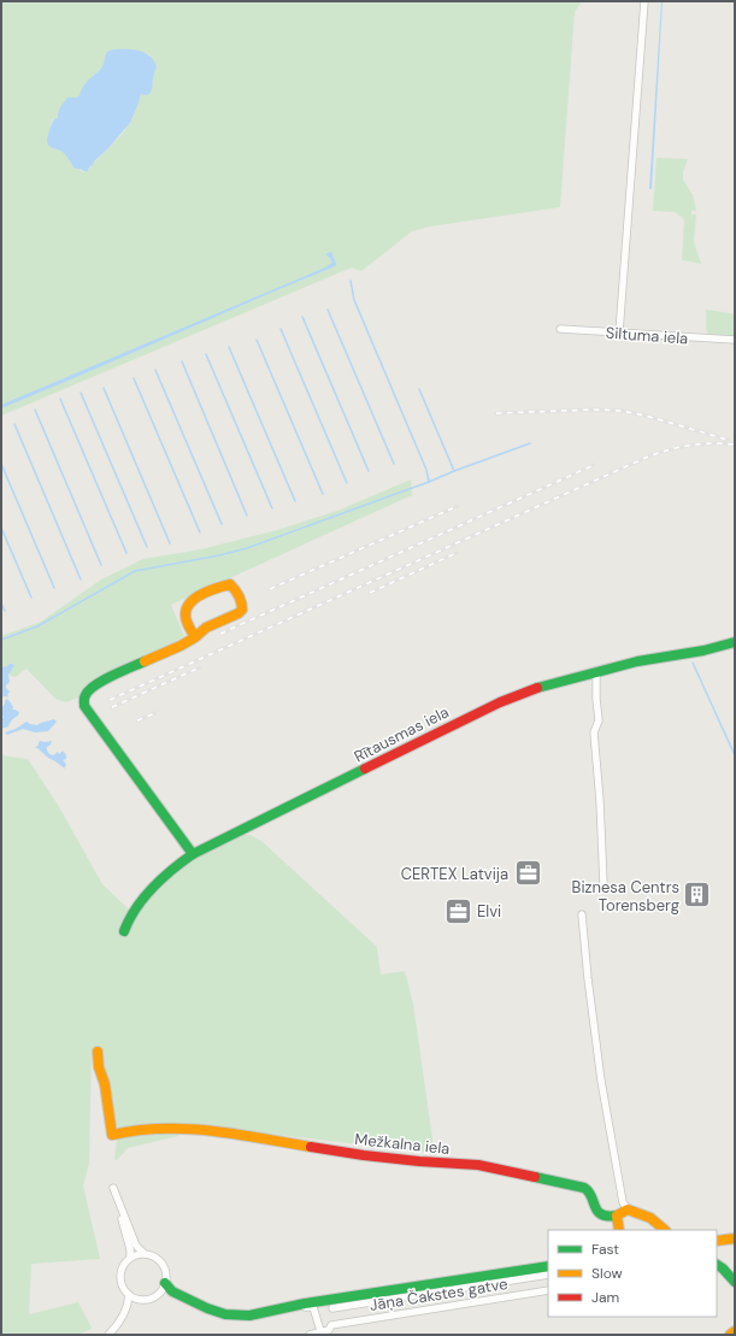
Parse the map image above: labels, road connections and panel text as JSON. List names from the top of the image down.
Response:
{
  "streets": {
    "main road": ["Rītausmas iela", "Mežkalna iela"],
    "street": ["Siltuma iela", "Jāņa Čakstes gatve"]
  },
  "places": {
    "office": ["CERTEX Latvija", "Elvi"],
    "building": ["Biznesa Centrs Torensberg"]
  },
  "legend": ["Fast", "Slow", "Jam"]
}
